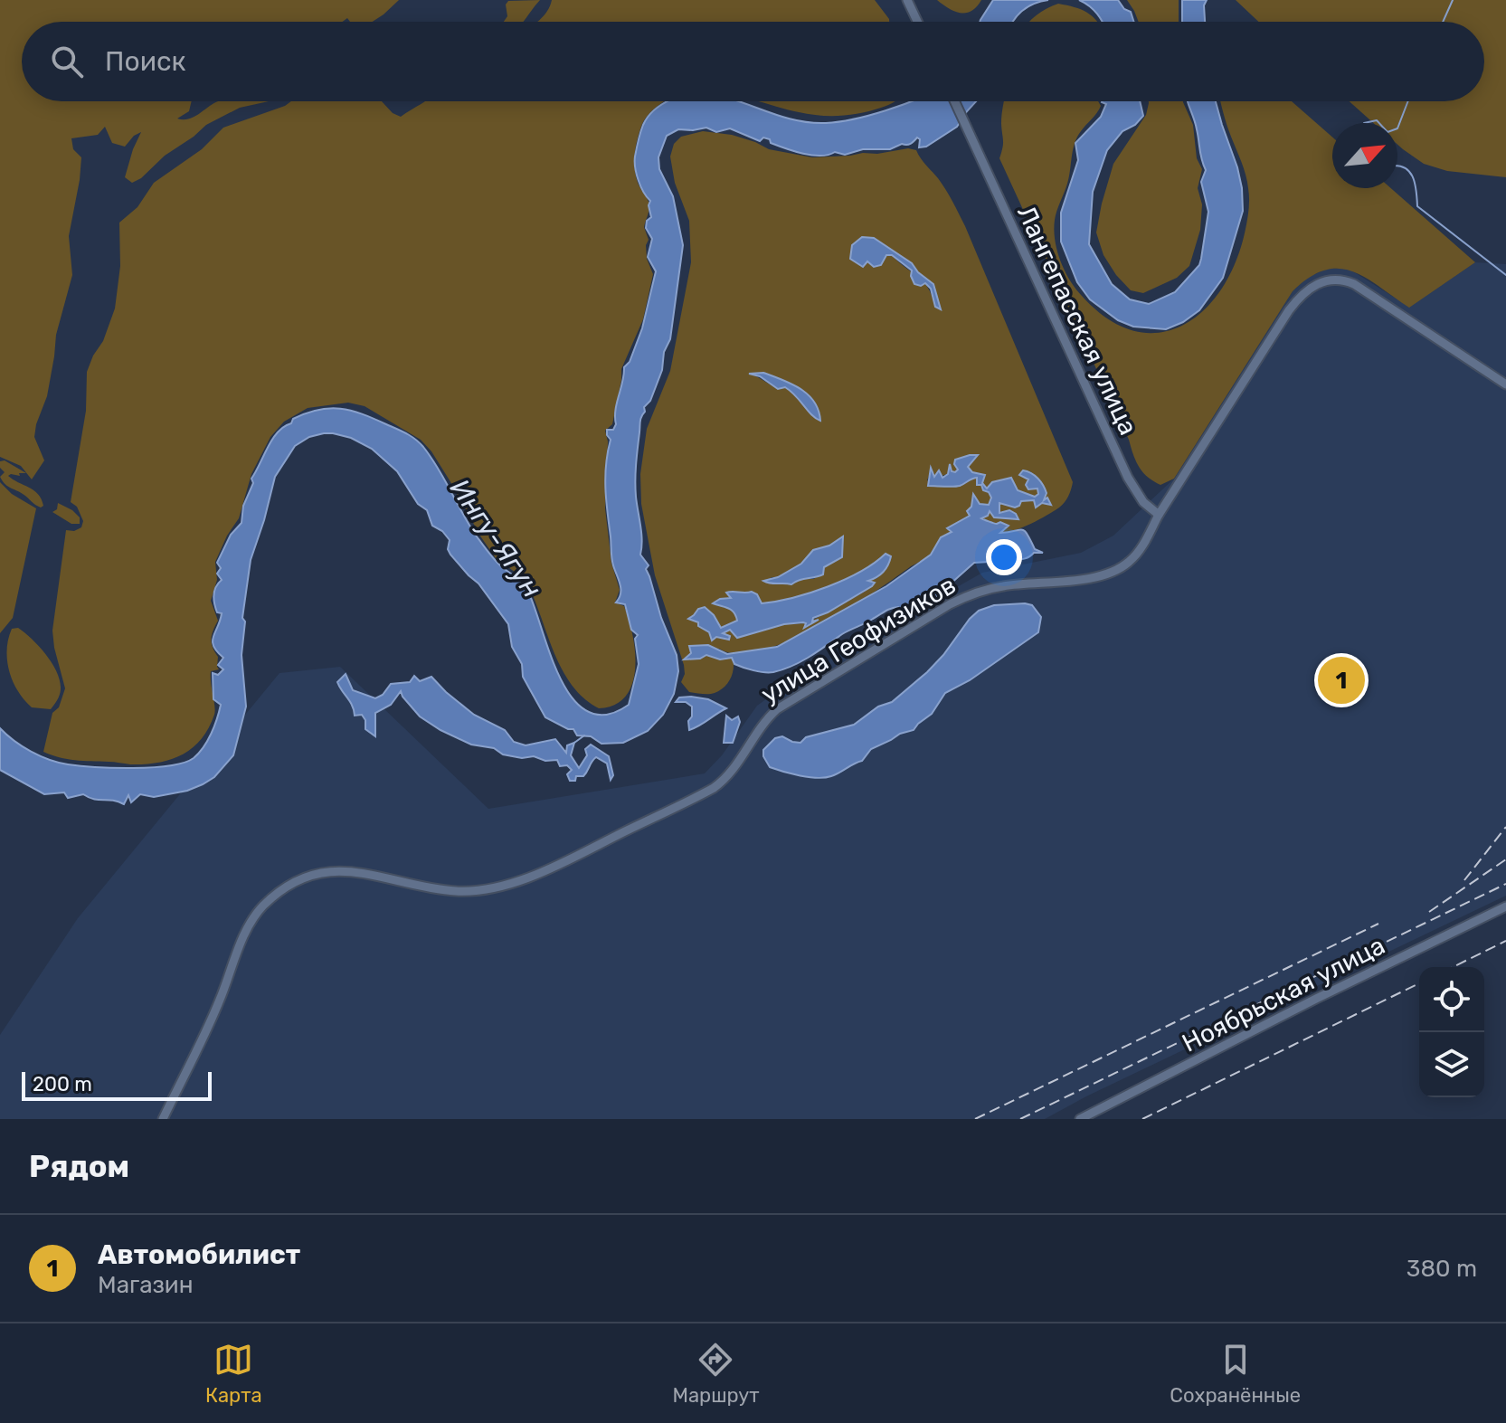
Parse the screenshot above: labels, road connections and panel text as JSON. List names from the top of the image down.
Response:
{
  "streets": {
    "main road": ["Лангепасская улица", "улица Геофизиков", "Ноябрьская улица"]
  },
  "crossings": [
    ["Лангепасская улица", "улица Геофизиков"]
  ],
  "water": ["Ингу-Ягун"],
  "scale_bar": "200 m",
  "north": "top right",
  "page": {
    "search": "Поиск",
    "pins": "1",
    "scale": "200 m",
    "heading": "Рядом",
    "list": [
      {
        "mark": "1",
        "name": "Автомобилист",
        "note": "Магазин",
        "value": "380 m"
      }
    ],
    "nav": ["Карта", "Маршрут", "Сохранённые"]
  }
}
